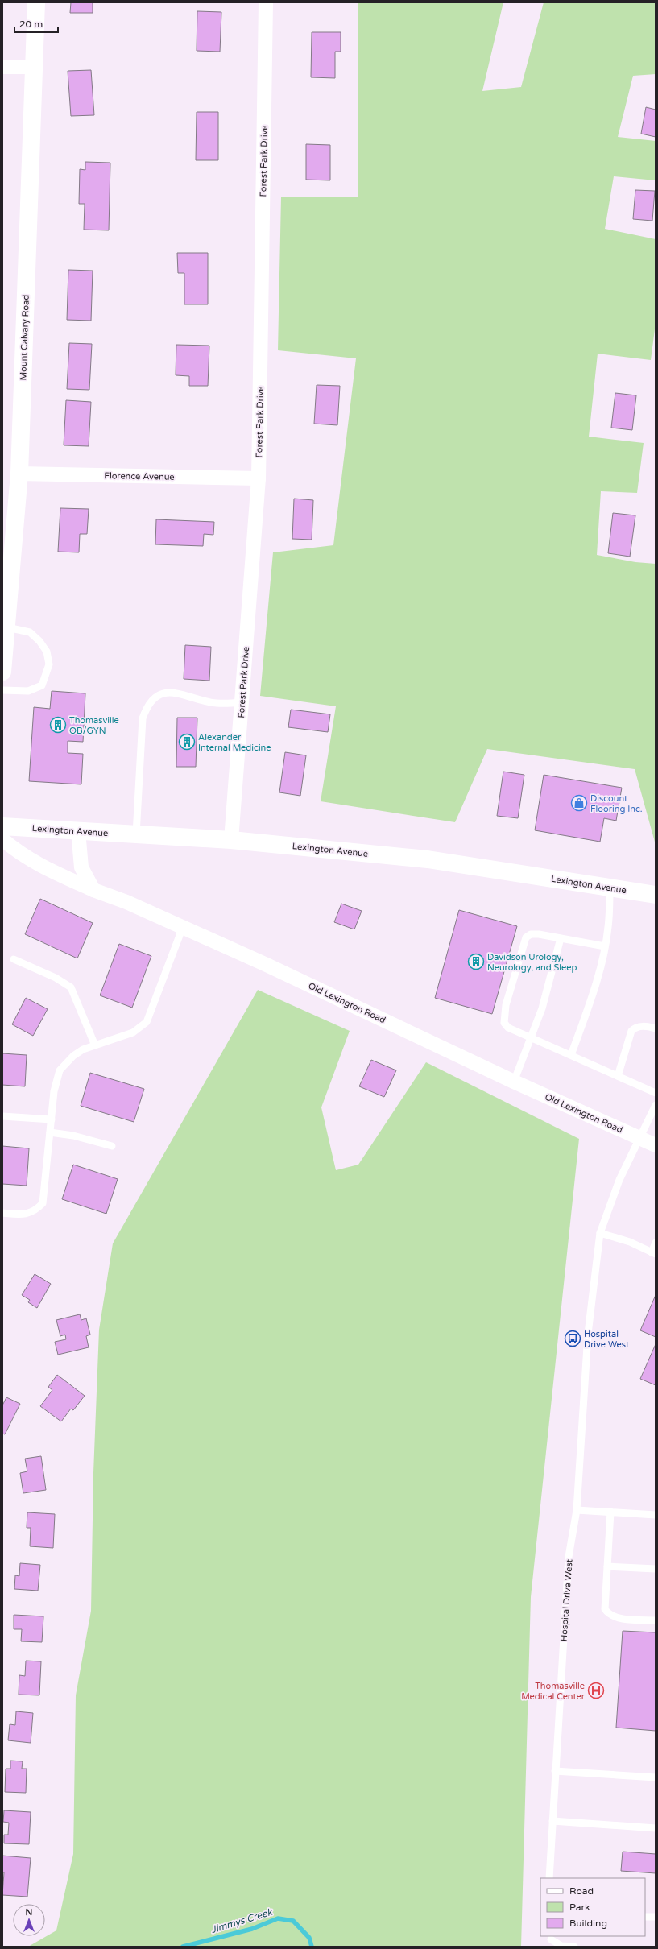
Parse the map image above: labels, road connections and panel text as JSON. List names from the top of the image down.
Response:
{
  "streets": {
    "street": [
      "Forest Park Drive",
      "Mount Calvary Road",
      "Florence Avenue",
      "Lexington Avenue",
      "Old Lexington Road"
    ],
    "lane": ["Hospital Drive West"]
  },
  "crossings": [
    ["Forest Park Drive", "Florence Avenue"],
    ["Forest Park Drive", "Lexington Avenue"],
    ["Mount Calvary Road", "Florence Avenue"],
    ["Old Lexington Road", "Hospital Drive West"]
  ],
  "water": ["Jimmys Creek"],
  "places": {
    "building": ["Thomasville OB/GYN", "Alexander Internal Medicine", "Davidson Urology, Neurology, and Sleep"],
    "shop": ["Discount Flooring Inc."],
    "bus stop": ["Hospital Drive West"],
    "hospital": ["Thomasville Medical Center"]
  },
  "legend": ["Road", "Park", "Building"],
  "scale_bar": "20 m",
  "north": "top"
}
